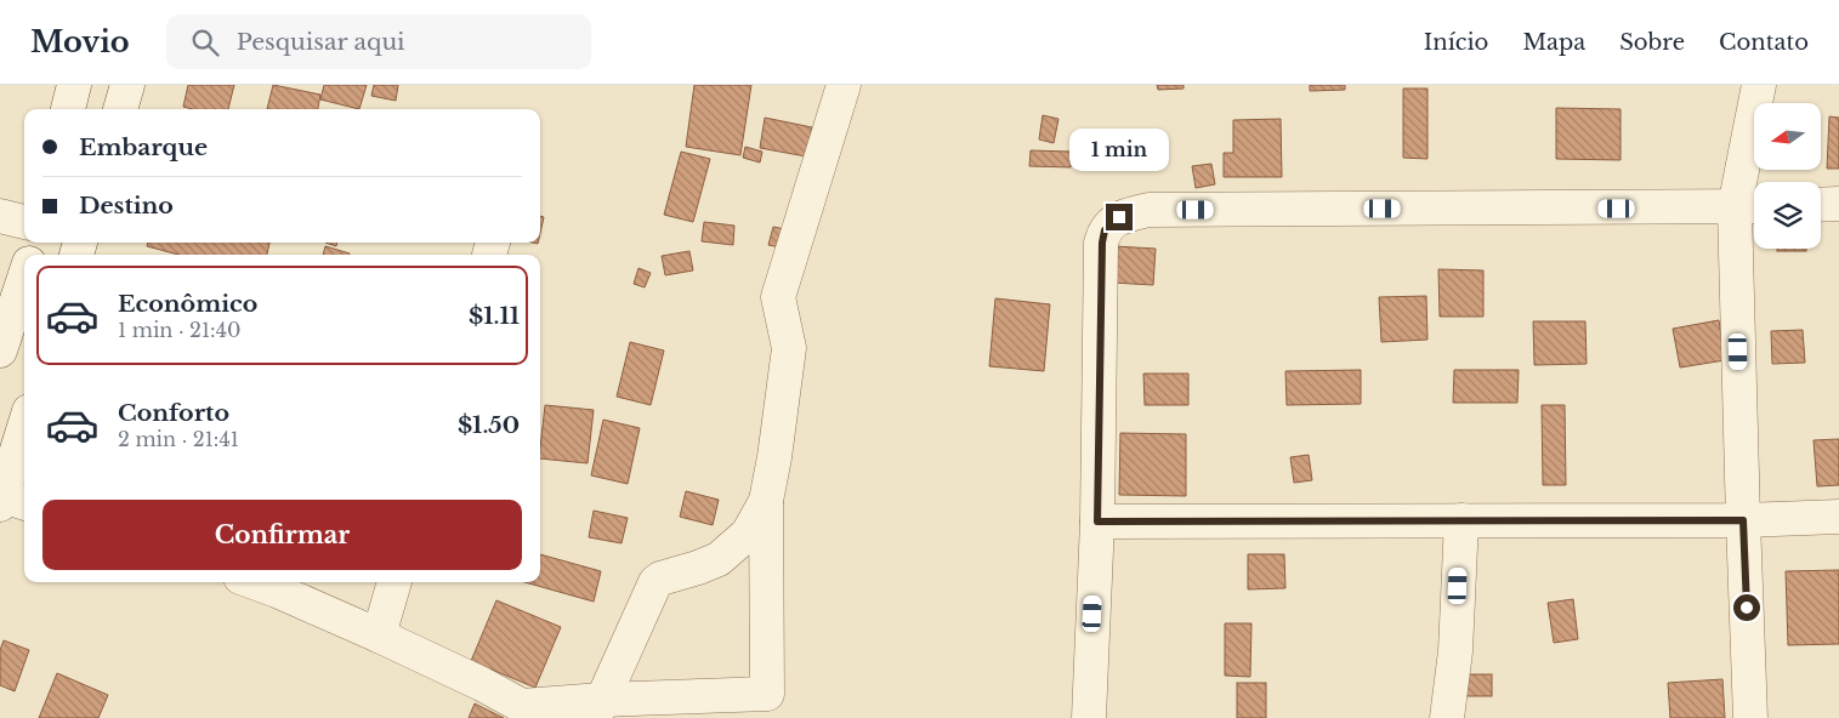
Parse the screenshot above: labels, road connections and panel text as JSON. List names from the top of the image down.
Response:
{
  "north": "left",
  "page": {
    "header": "Movio",
    "search": "Pesquisar aqui",
    "nav": [
      "Início",
      "Mapa",
      "Sobre",
      "Contato"
    ],
    "banner": ["Embarque", "Destino"],
    "bubble": "1 min",
    "list": [
      {
        "name": "Econômico",
        "note": "1 min · 21:40",
        "value": "$1.11"
      },
      {
        "name": "Conforto",
        "note": "2 min · 21:41",
        "value": "$1.50"
      }
    ],
    "buttons": "Confirmar"
  }
}
